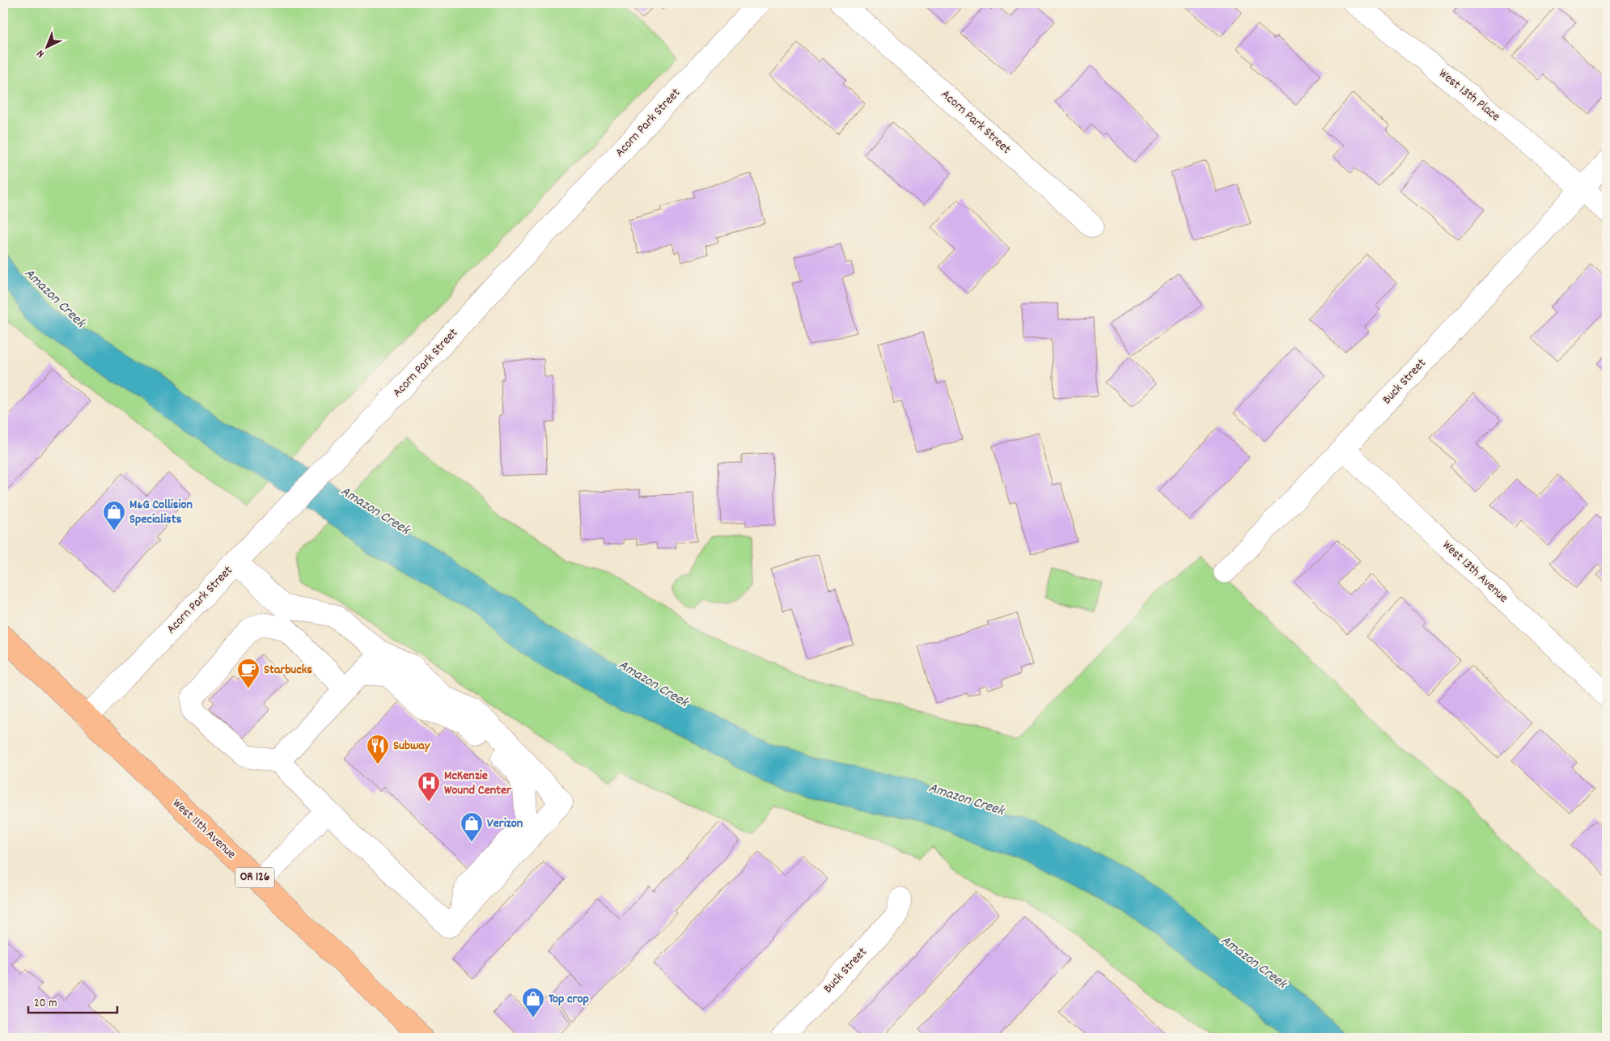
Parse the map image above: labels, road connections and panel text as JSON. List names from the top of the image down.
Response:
{
  "streets": {
    "main road": ["West 11th Avenue", "OR 126"],
    "street": [
      "West 13th Place",
      "Acorn Park Street",
      "Buck Street",
      "West 13th Avenue"
    ]
  },
  "crossings": [
    ["West 13th Place", "Buck Street"],
    ["Acorn Park Street", "West 11th Avenue"],
    ["Buck Street", "West 13th Avenue"]
  ],
  "water": ["Amazon Creek"],
  "places": {
    "shop": ["M&G Collision Specialists", "Verizon", "Top crop"],
    "cafe": ["Starbucks"],
    "restaurant": ["Subway"],
    "hospital": ["McKenzie Wound Center"]
  },
  "scale_bar": "20 m",
  "north": "bottom left"
}
